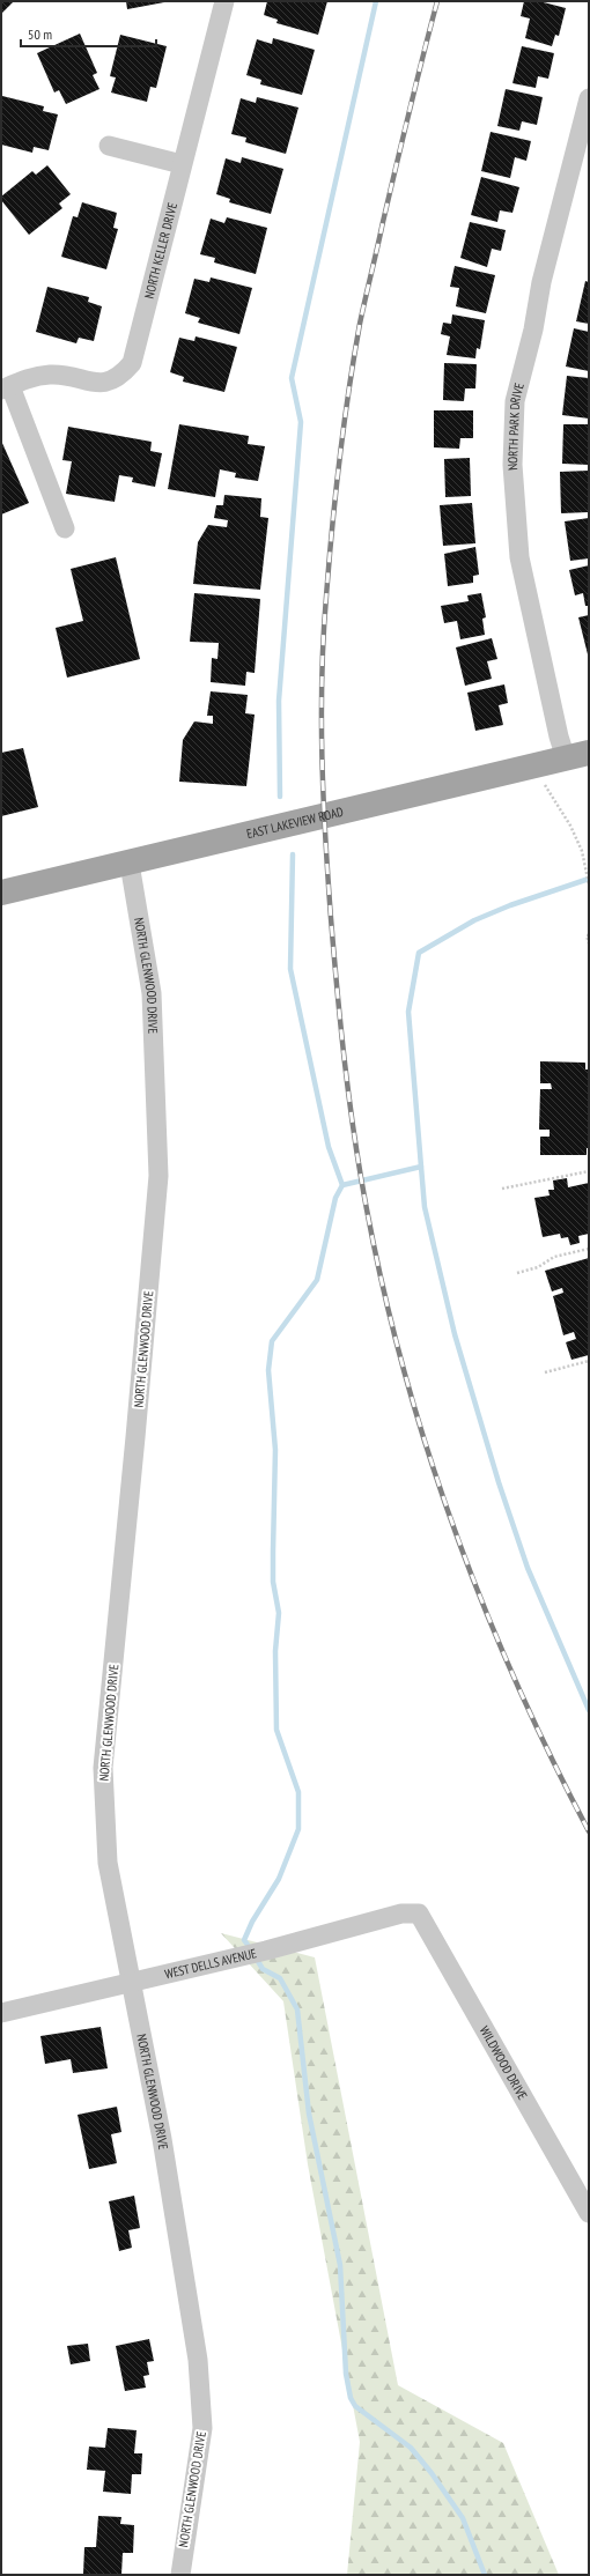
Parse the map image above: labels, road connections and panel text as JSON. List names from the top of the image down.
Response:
{
  "streets": {
    "main road": ["EAST LAKEVIEW ROAD"],
    "street": [
      "NORTH KELLER DRIVE",
      "NORTH PARK DRIVE",
      "NORTH GLENWOOD DRIVE",
      "WEST DELLS AVENUE",
      "WILDWOOD DRIVE"
    ]
  },
  "crossings": [
    ["NORTH PARK DRIVE", "EAST LAKEVIEW ROAD"],
    ["EAST LAKEVIEW ROAD", "NORTH GLENWOOD DRIVE"],
    ["NORTH GLENWOOD DRIVE", "WEST DELLS AVENUE"],
    ["WEST DELLS AVENUE", "WILDWOOD DRIVE"]
  ],
  "scale_bar": "50 m"
}
